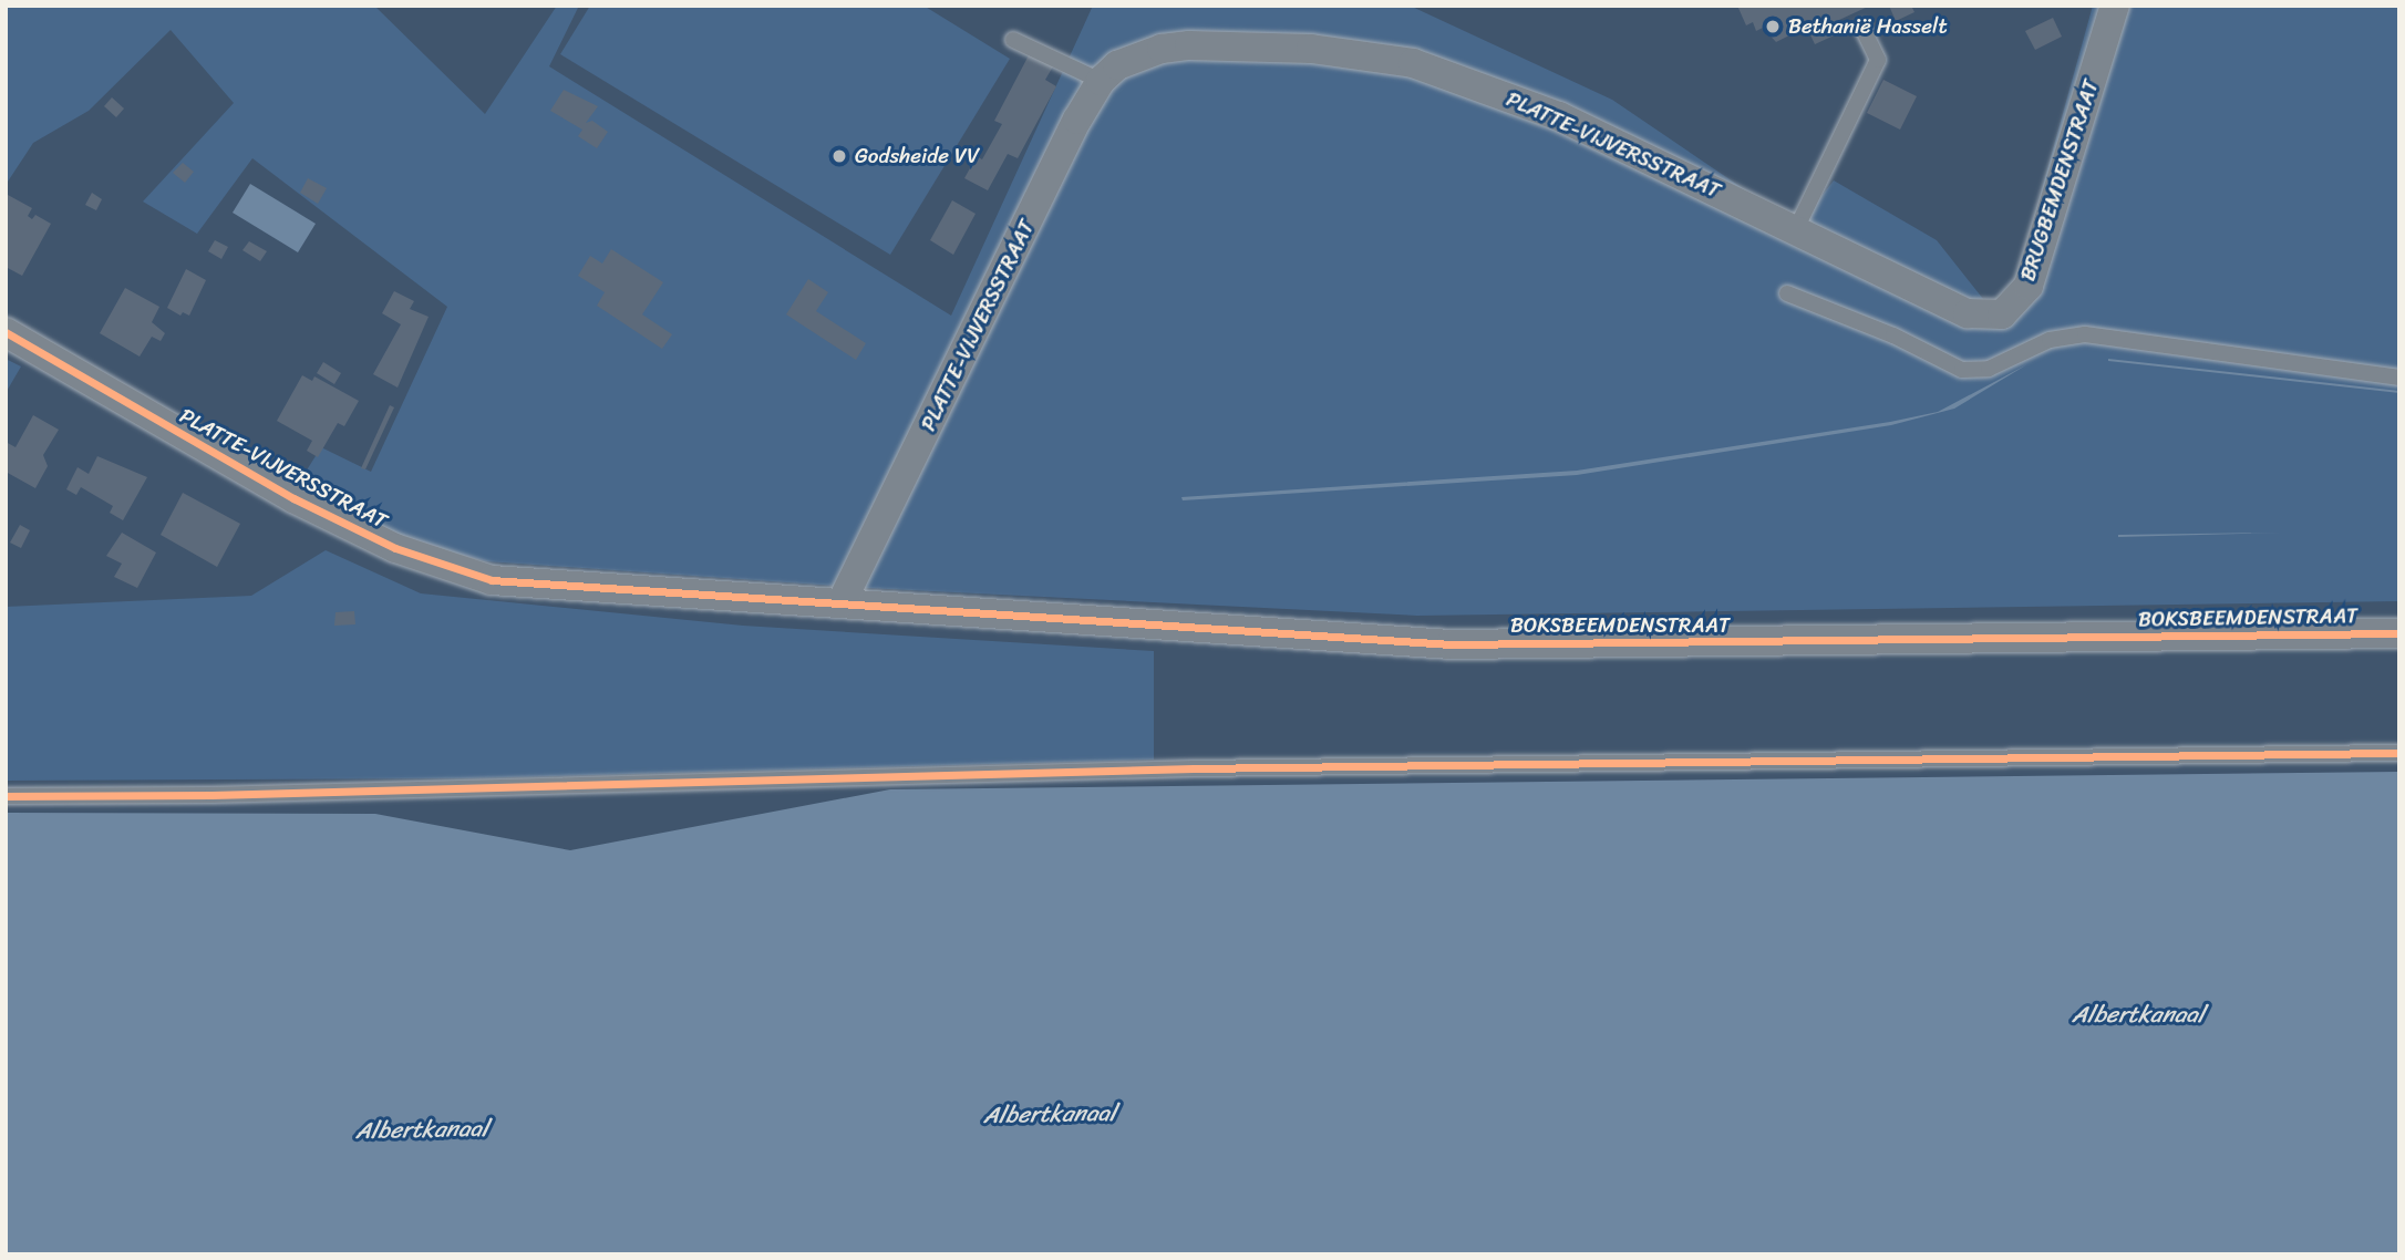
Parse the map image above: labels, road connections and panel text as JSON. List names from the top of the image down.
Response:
{
  "streets": {
    "street": ["PLATTE-VIJVERSSTRAAT", "BRUGBEMDENSTRAAT", "BOKSBEEMDENSTRAAT"]
  },
  "crossings": [
    ["PLATTE-VIJVERSSTRAAT", "BRUGBEMDENSTRAAT"],
    ["PLATTE-VIJVERSSTRAAT", "BOKSBEEMDENSTRAAT"]
  ],
  "water": ["Albertkanaal"],
  "places": ["Bethanië Hasselt", "Godsheide VV"]
}
